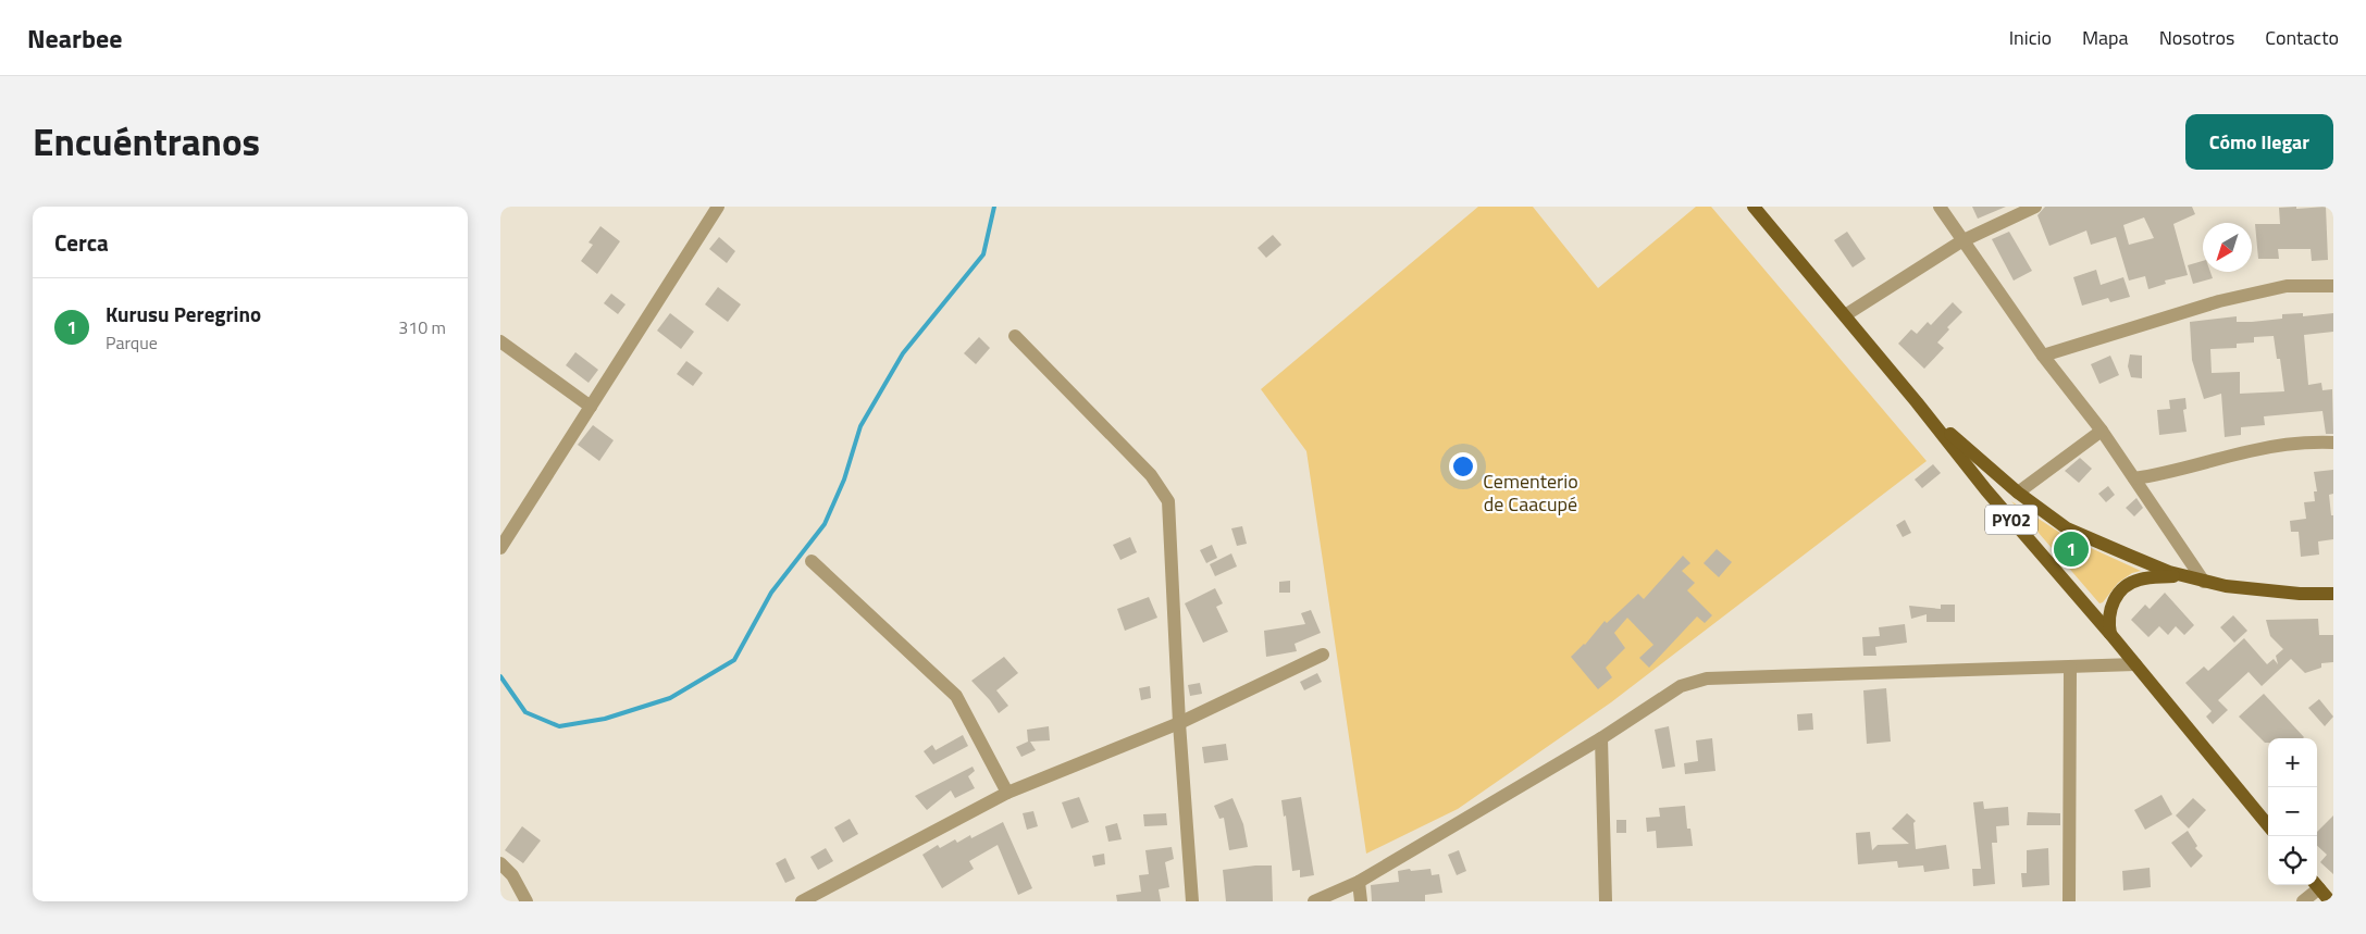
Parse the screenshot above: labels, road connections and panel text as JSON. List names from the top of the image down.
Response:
{
  "streets": {
    "main road": ["PY02"]
  },
  "parks": ["Cementerio de Caacupé"],
  "north": "bottom left",
  "page": {
    "header": "Nearbee",
    "nav": [
      "Inicio",
      "Mapa",
      "Nosotros",
      "Contacto"
    ],
    "title": "Encuéntranos",
    "buttons": "Cómo llegar",
    "heading": "Cerca",
    "list": [
      {
        "mark": "1",
        "name": "Kurusu Peregrino",
        "note": "Parque",
        "value": "310 m"
      }
    ],
    "pins": "1",
    "map_buttons": ["+", "−"]
  }
}
